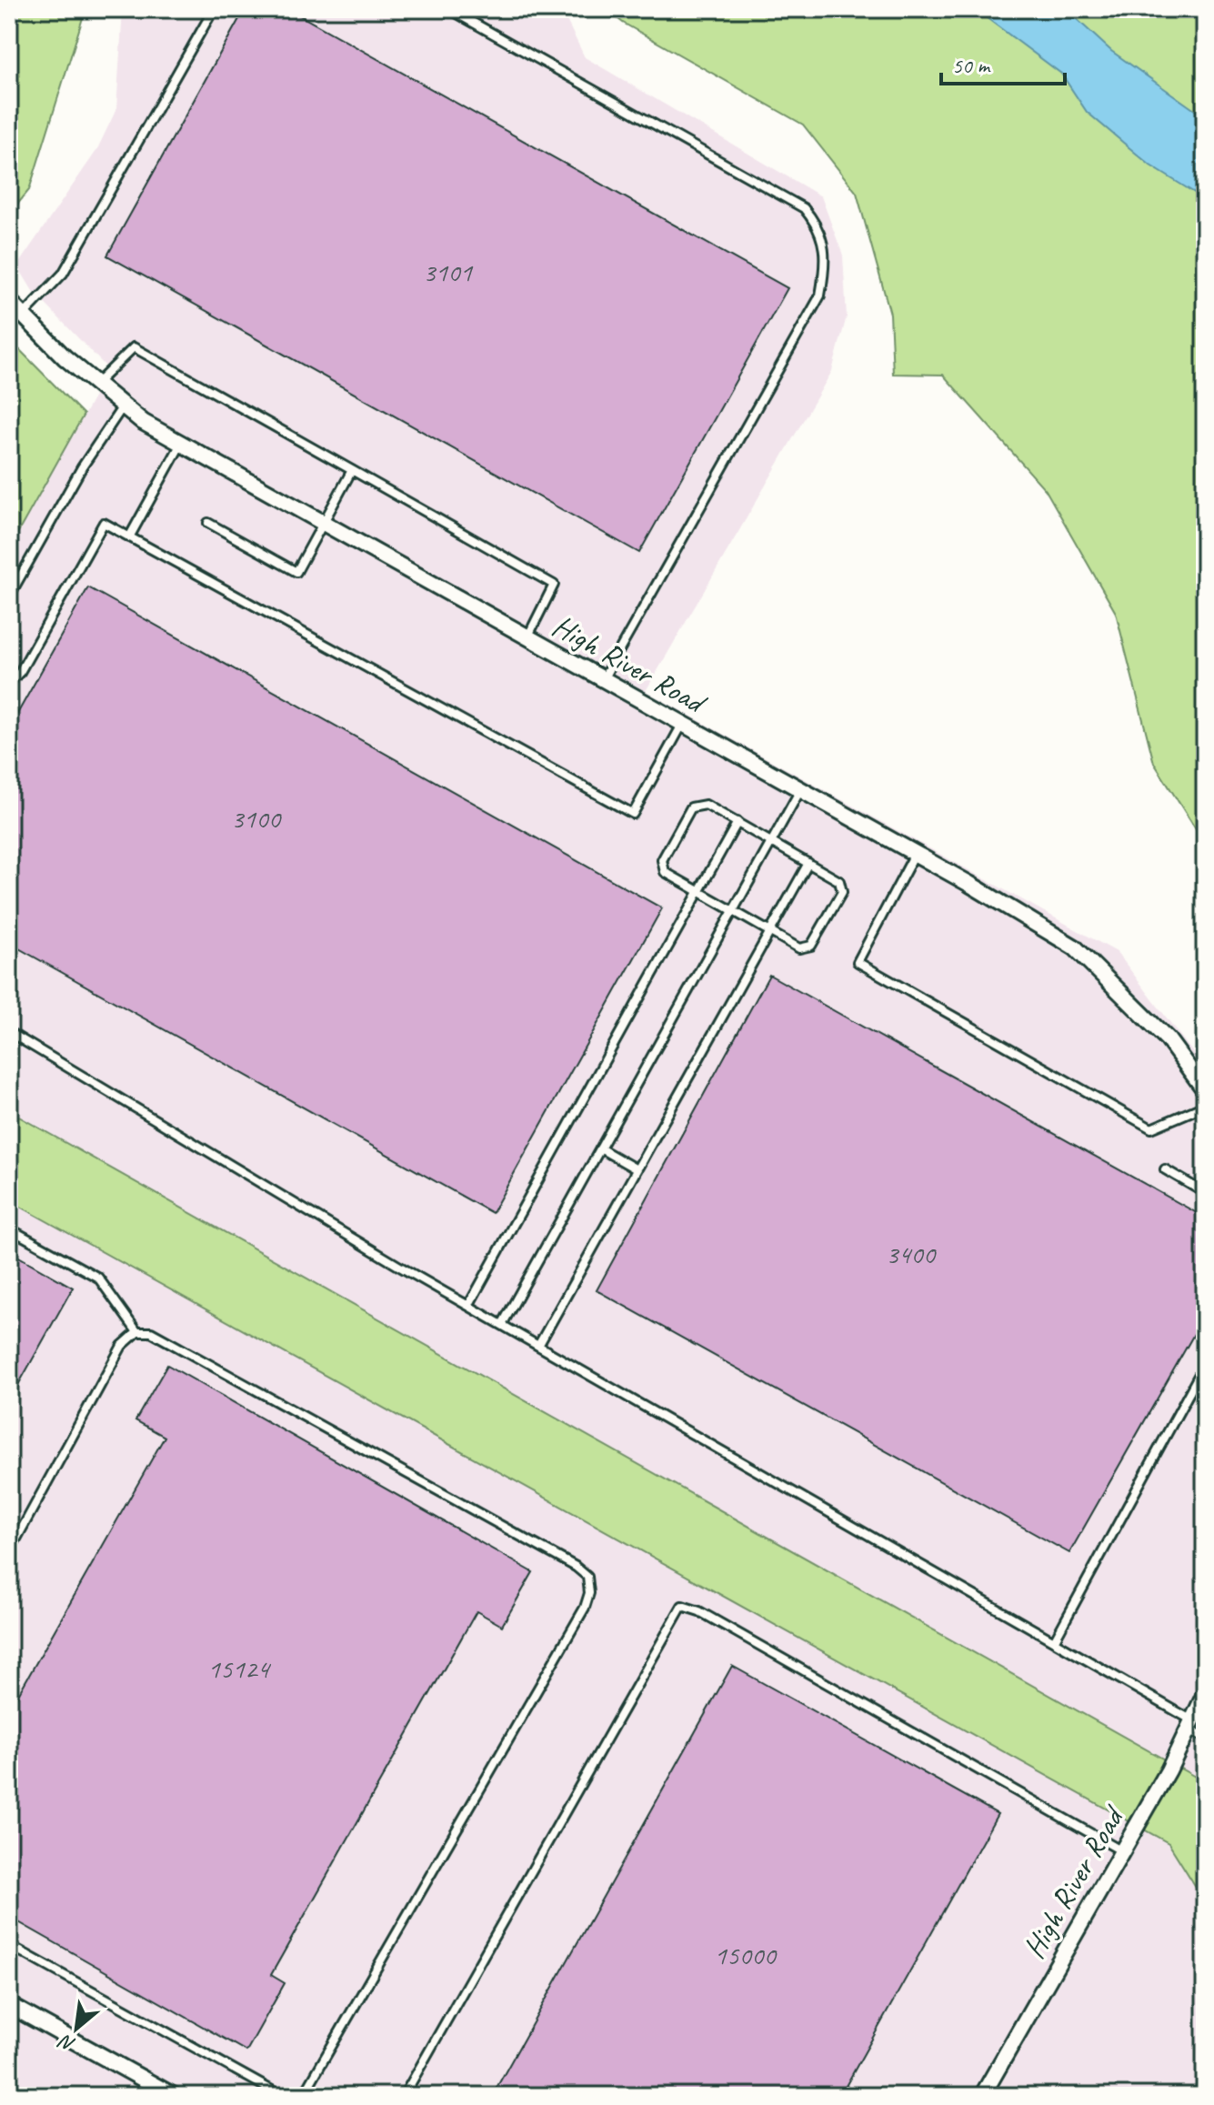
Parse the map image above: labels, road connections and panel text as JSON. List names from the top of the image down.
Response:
{
  "streets": {
    "street": ["High River Road"]
  },
  "house_numbers": [
    "3101",
    "3100",
    "3400",
    "15124",
    "15000"
  ],
  "scale_bar": "50 m",
  "north": "bottom left"
}
